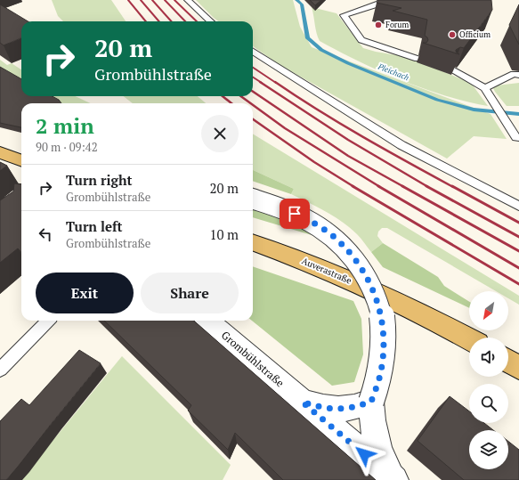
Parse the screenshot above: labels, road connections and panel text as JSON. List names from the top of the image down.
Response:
{
  "streets": {
    "main road": ["Auverastraße"],
    "street": ["Grombühlstraße"]
  },
  "water": ["Pleichach"],
  "places": ["Forum", "Officium"],
  "north": "bottom left",
  "page": {
    "turn": ["20 m", "Grombühlstraße"],
    "heading": ["2 min", "90 m · 09:42"],
    "list": [
      {
        "name": "Turn right",
        "note": "Grombühlstraße",
        "value": "20 m"
      },
      {
        "name": "Turn left",
        "note": "Grombühlstraße",
        "value": "10 m"
      }
    ],
    "buttons": ["Exit", "Share"]
  }
}
